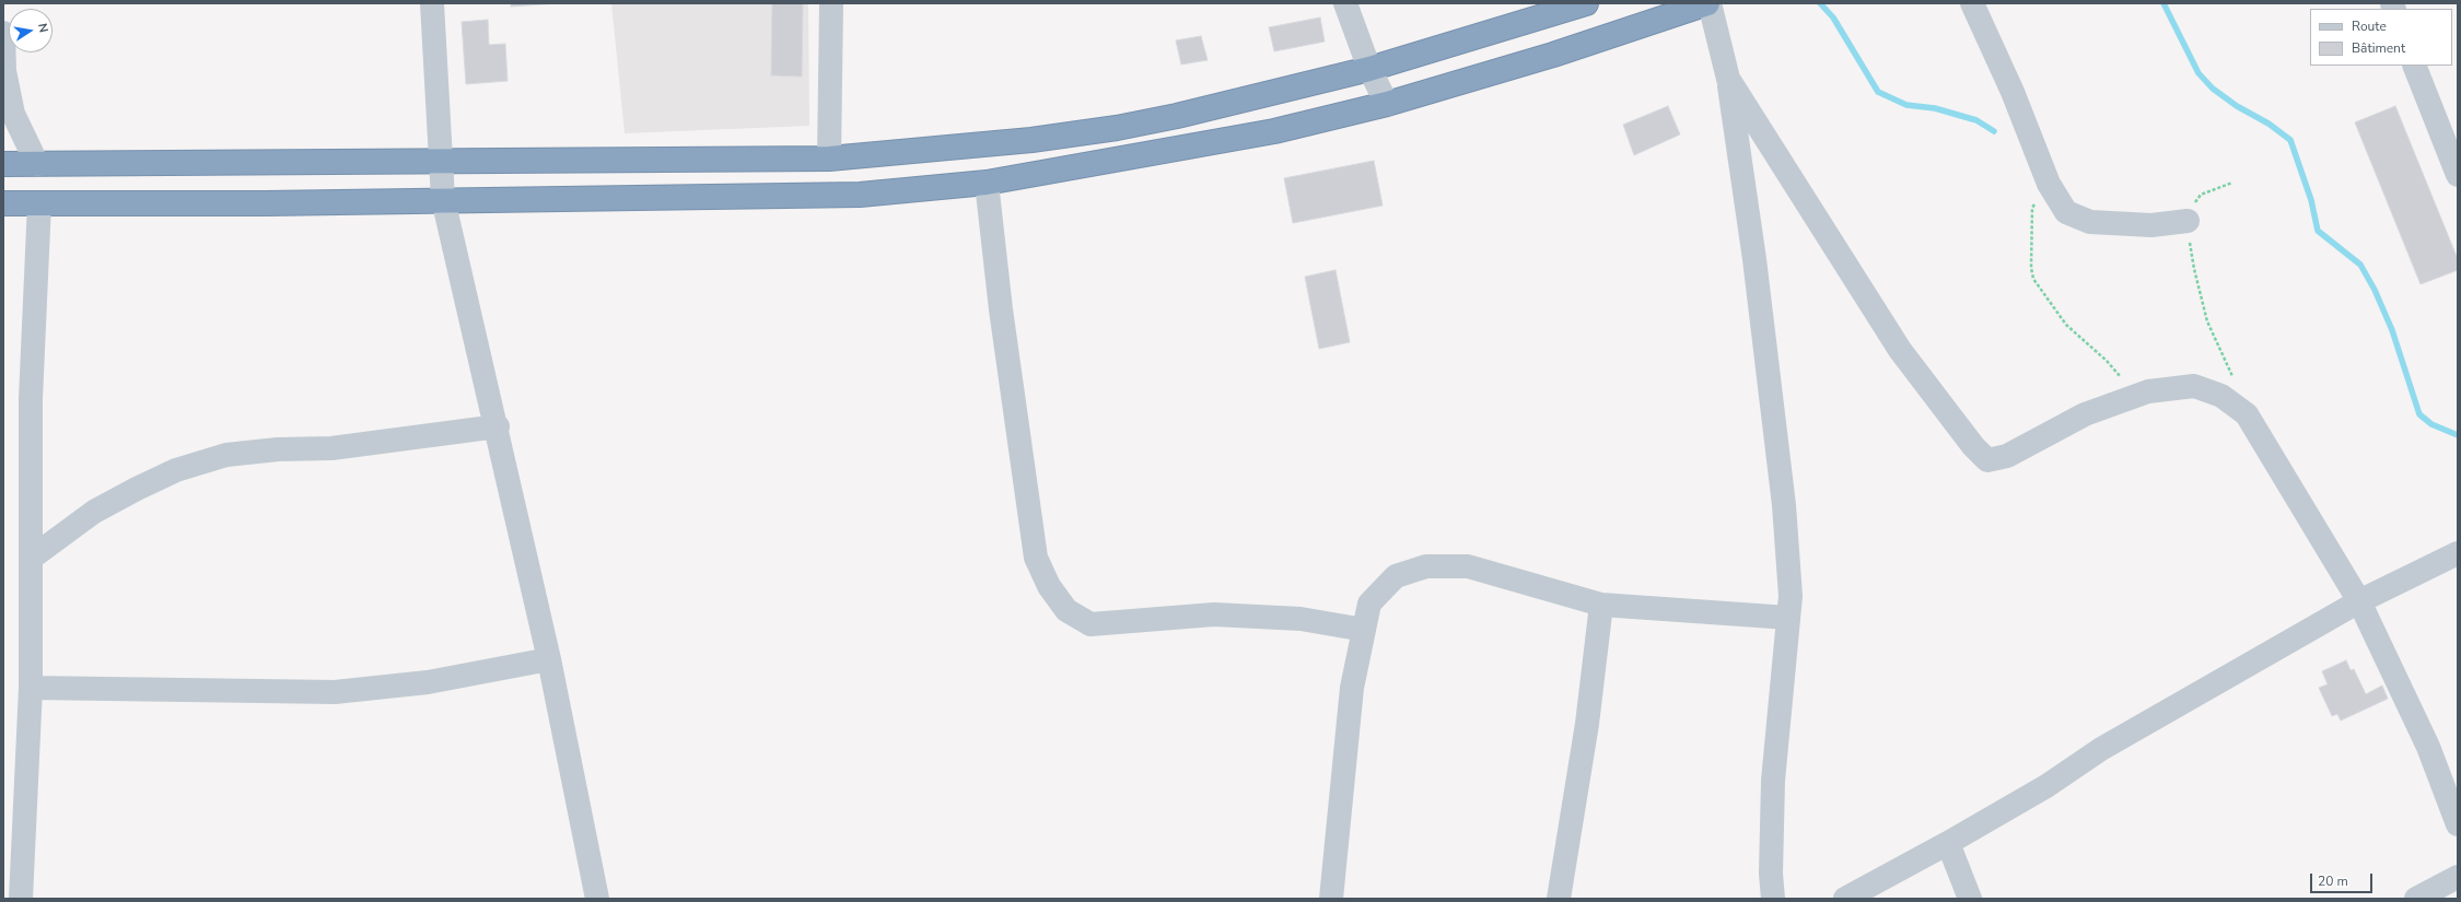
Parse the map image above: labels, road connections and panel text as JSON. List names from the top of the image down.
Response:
{
  "legend": ["Route", "Bâtiment"],
  "scale_bar": "20 m",
  "north": "right"
}
